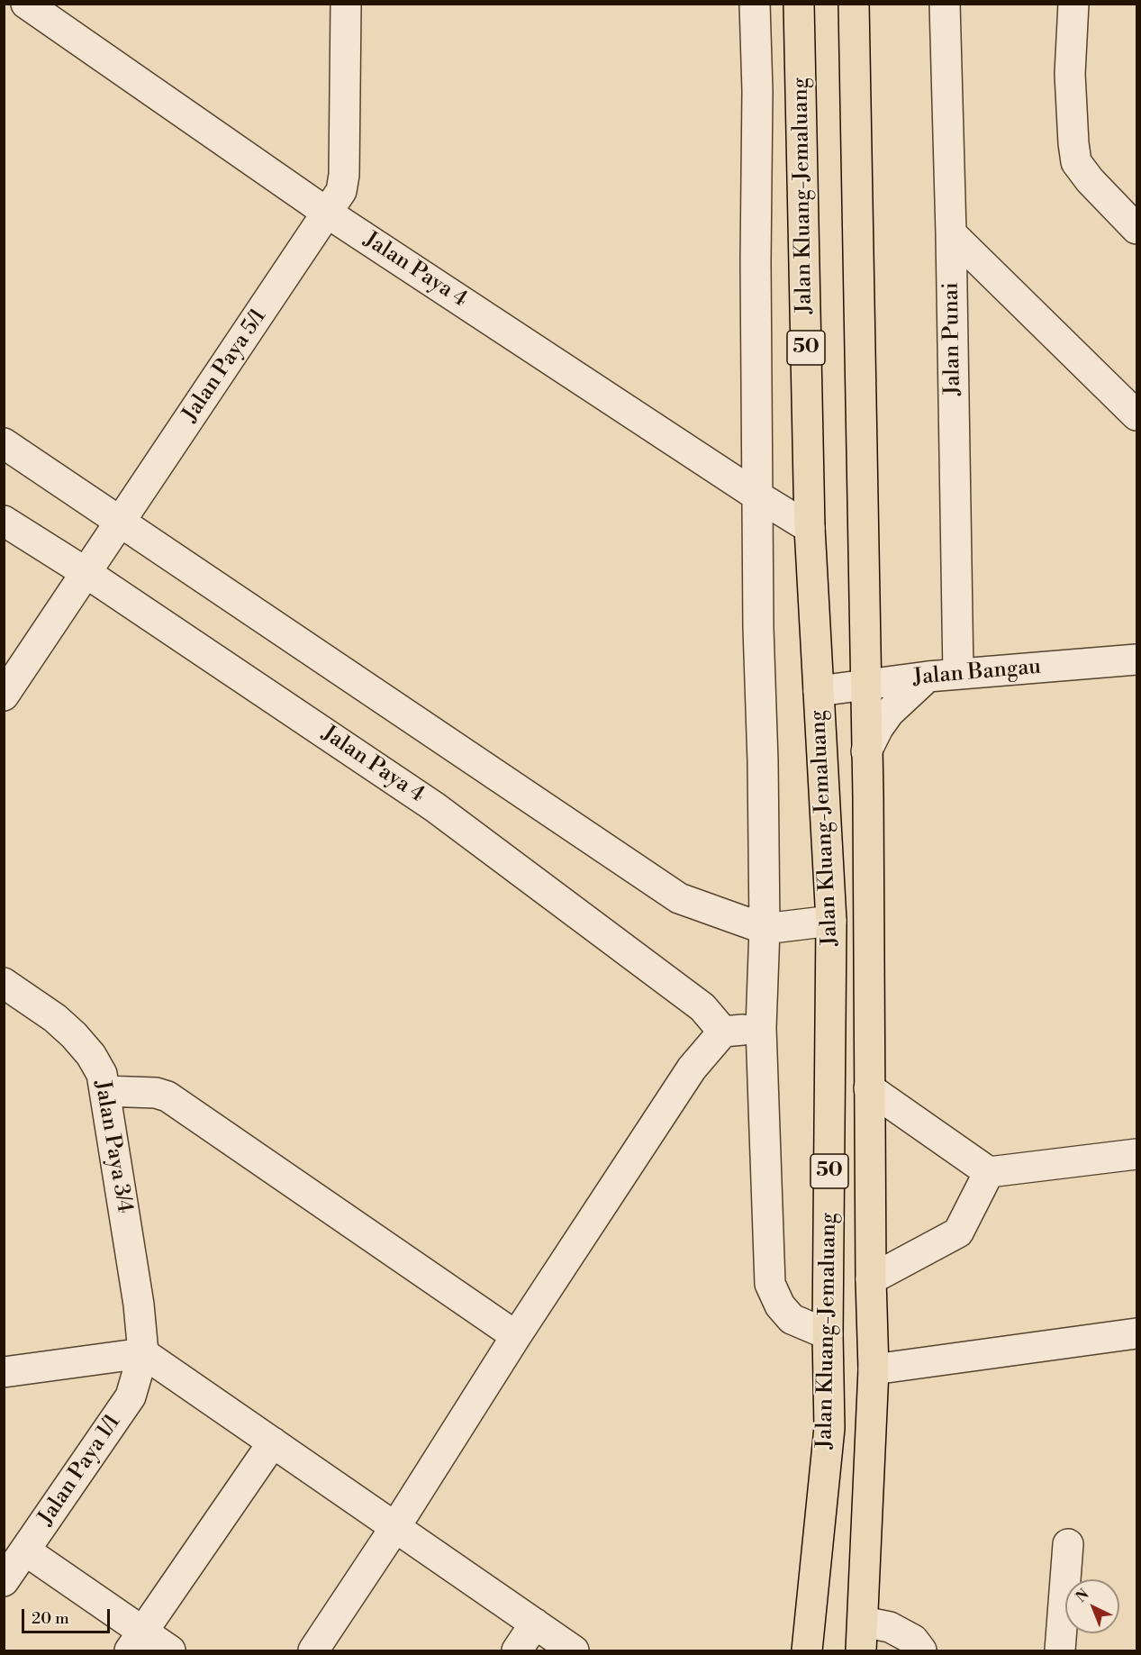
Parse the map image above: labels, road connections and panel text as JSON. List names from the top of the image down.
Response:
{
  "streets": {
    "highway": ["Jalan Kluang-Jemaluang", "50"],
    "street": [
      "Jalan Paya 4",
      "Jalan Punai",
      "Jalan Paya 5/1",
      "Jalan Bangau",
      "Jalan Paya 3/4",
      "Jalan Paya 1/1"
    ]
  },
  "crossings": [
    ["Jalan Kluang-Jemaluang", "Jalan Paya 4"],
    ["Jalan Kluang-Jemaluang", "Jalan Bangau"],
    ["Jalan Paya 4", "Jalan Paya 5/1"],
    ["Jalan Punai", "Jalan Bangau"],
    ["Jalan Paya 3/4", "Jalan Paya 1/1"]
  ],
  "scale_bar": "20 m",
  "north": "top left"
}
